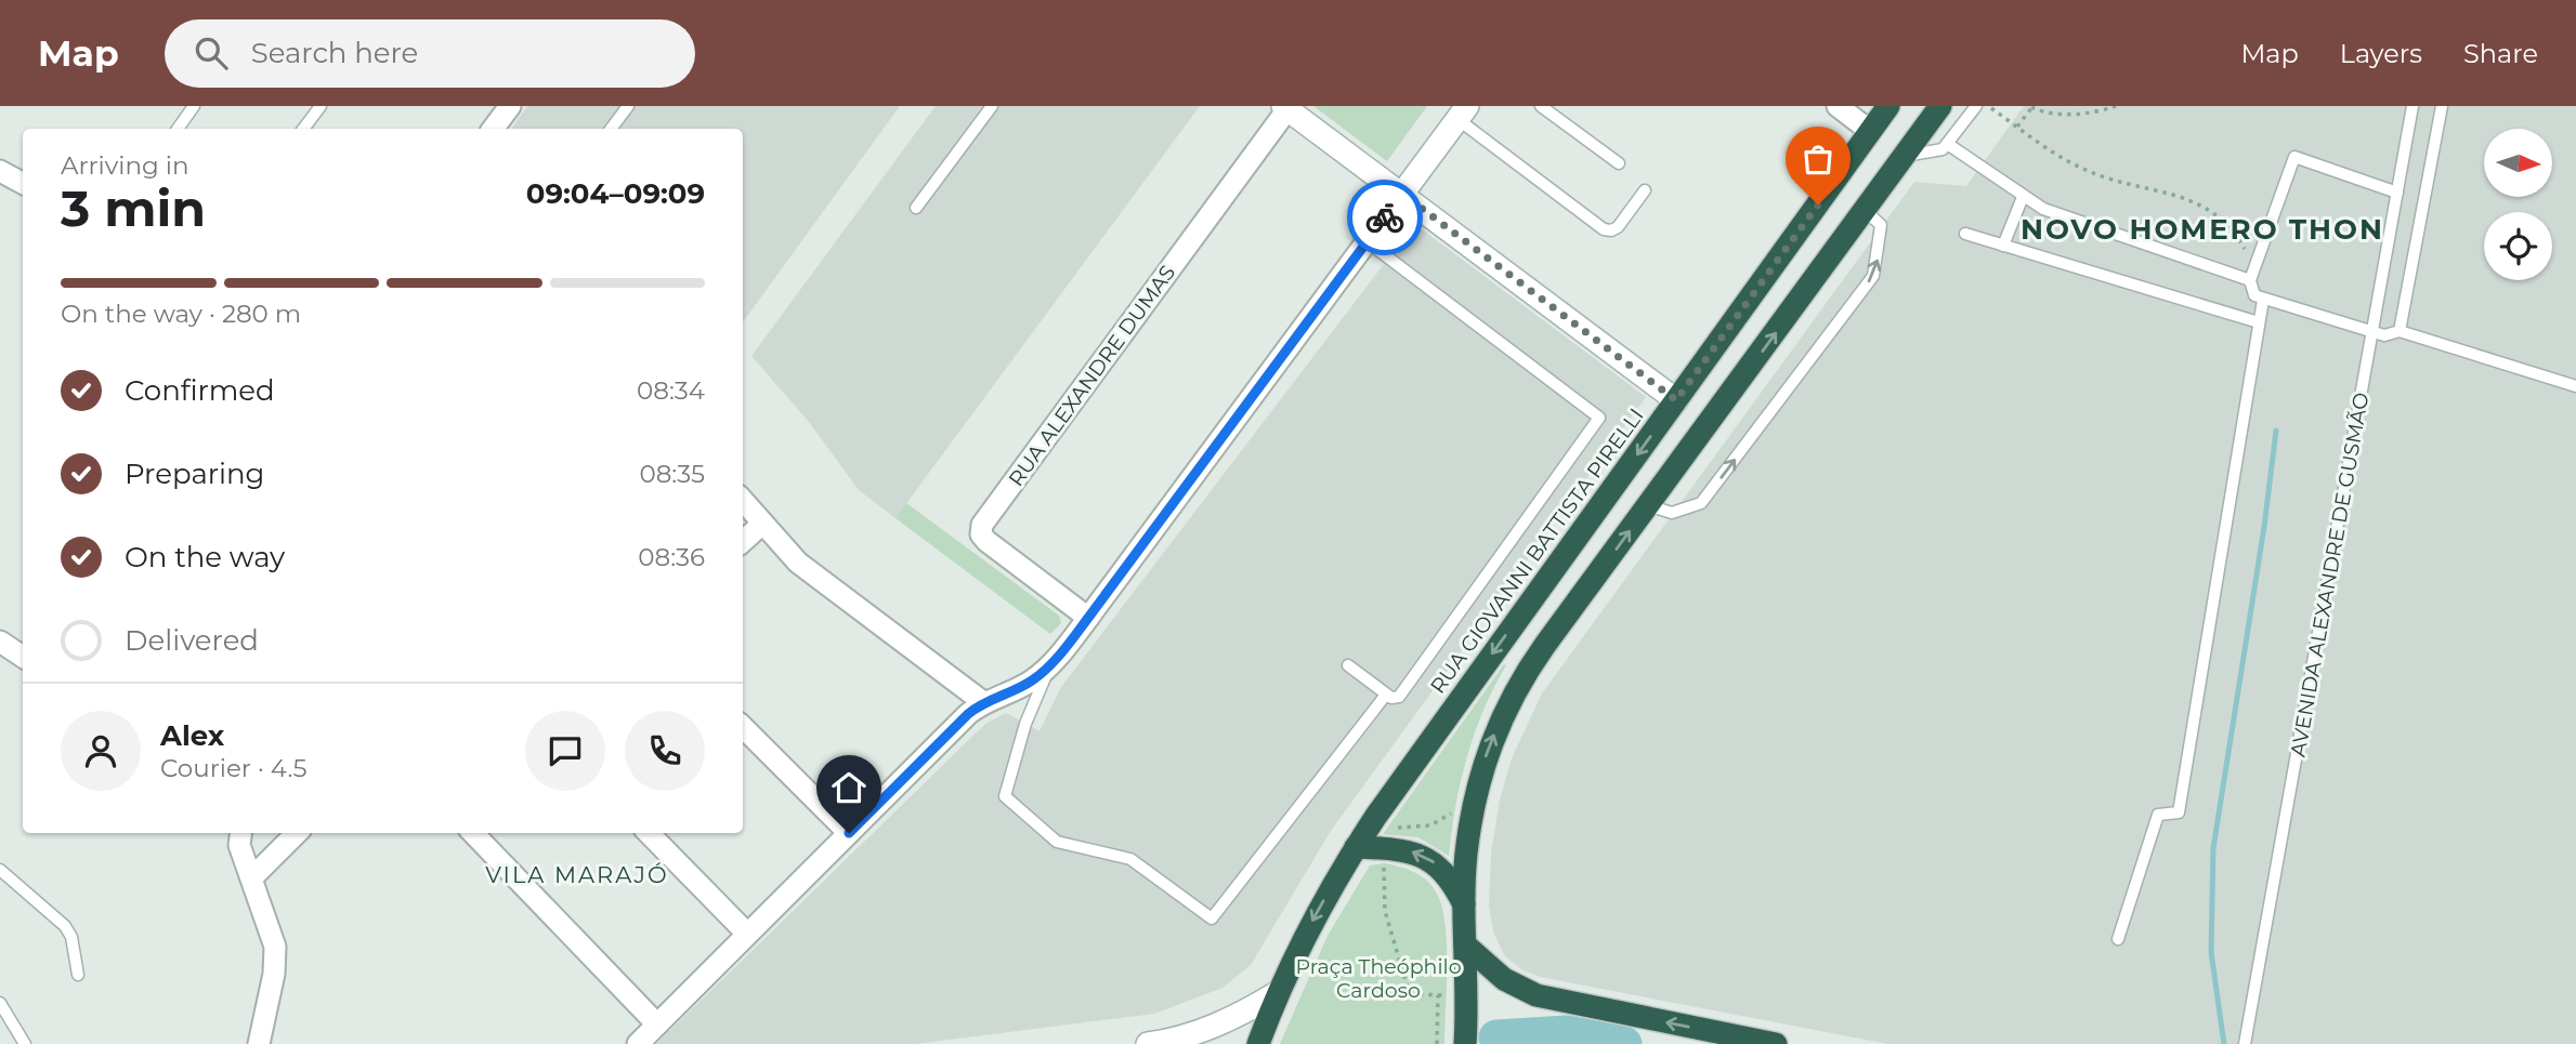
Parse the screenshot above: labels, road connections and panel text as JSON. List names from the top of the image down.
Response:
{
  "streets": {
    "highway": ["RUA GIOVANNI BATTISTA PIRELLI"],
    "street": ["RUA ALEXANDRE DUMAS"],
    "lane": ["AVENIDA ALEXANDRE DE GUSMÃO"]
  },
  "districts": ["NOVO HOMERO THON", "VILA MARAJÓ"],
  "parks": ["Praça Theóphilo Cardoso"],
  "north": "right",
  "page": {
    "header": "Map",
    "search": "Search here",
    "nav": ["Map", "Layers", "Share"],
    "heading": ["3 min", "Arriving in", "09:04–09:09"],
    "panel": ["Alex", "Courier · 4.5"],
    "bar": "On the way · 280 m",
    "list": [
      ["Confirmed", "08:34"],
      ["Preparing", "08:35"],
      ["On the way", "08:36"],
      "Delivered"
    ]
  }
}
